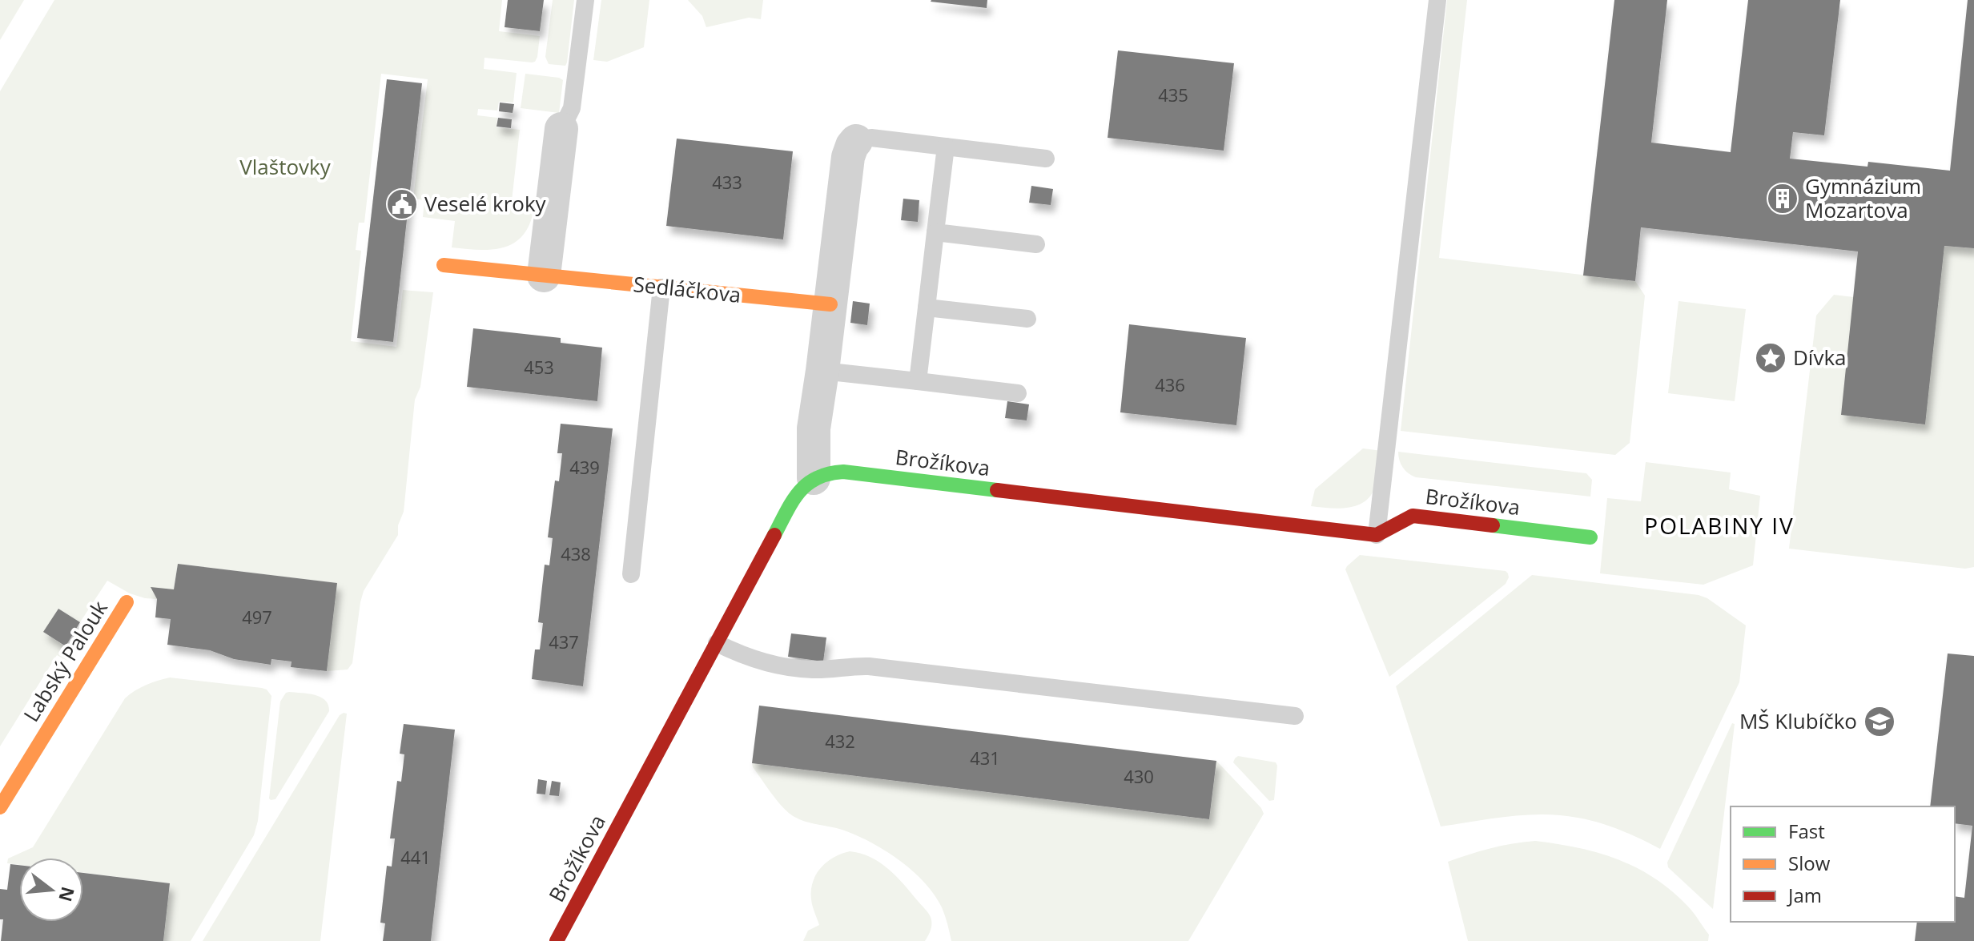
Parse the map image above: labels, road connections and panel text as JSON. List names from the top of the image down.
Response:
{
  "streets": {
    "street": ["Sedláčkova", "Brožíkova", "Labský Palouk"]
  },
  "districts": ["POLABINY IV"],
  "parks": ["Vlaštovky"],
  "places": {
    "building": ["Gymnázium Mozartova"],
    "public building": ["Veselé kroky"],
    "place": ["Dívka"],
    "school or university": ["MŠ Klubíčko"]
  },
  "house_numbers": [
    "435",
    "433",
    "453",
    "436",
    "439",
    "438",
    "497",
    "437",
    "432",
    "431",
    "430",
    "441"
  ],
  "legend": ["Fast", "Slow", "Jam"],
  "north": "right"
}
